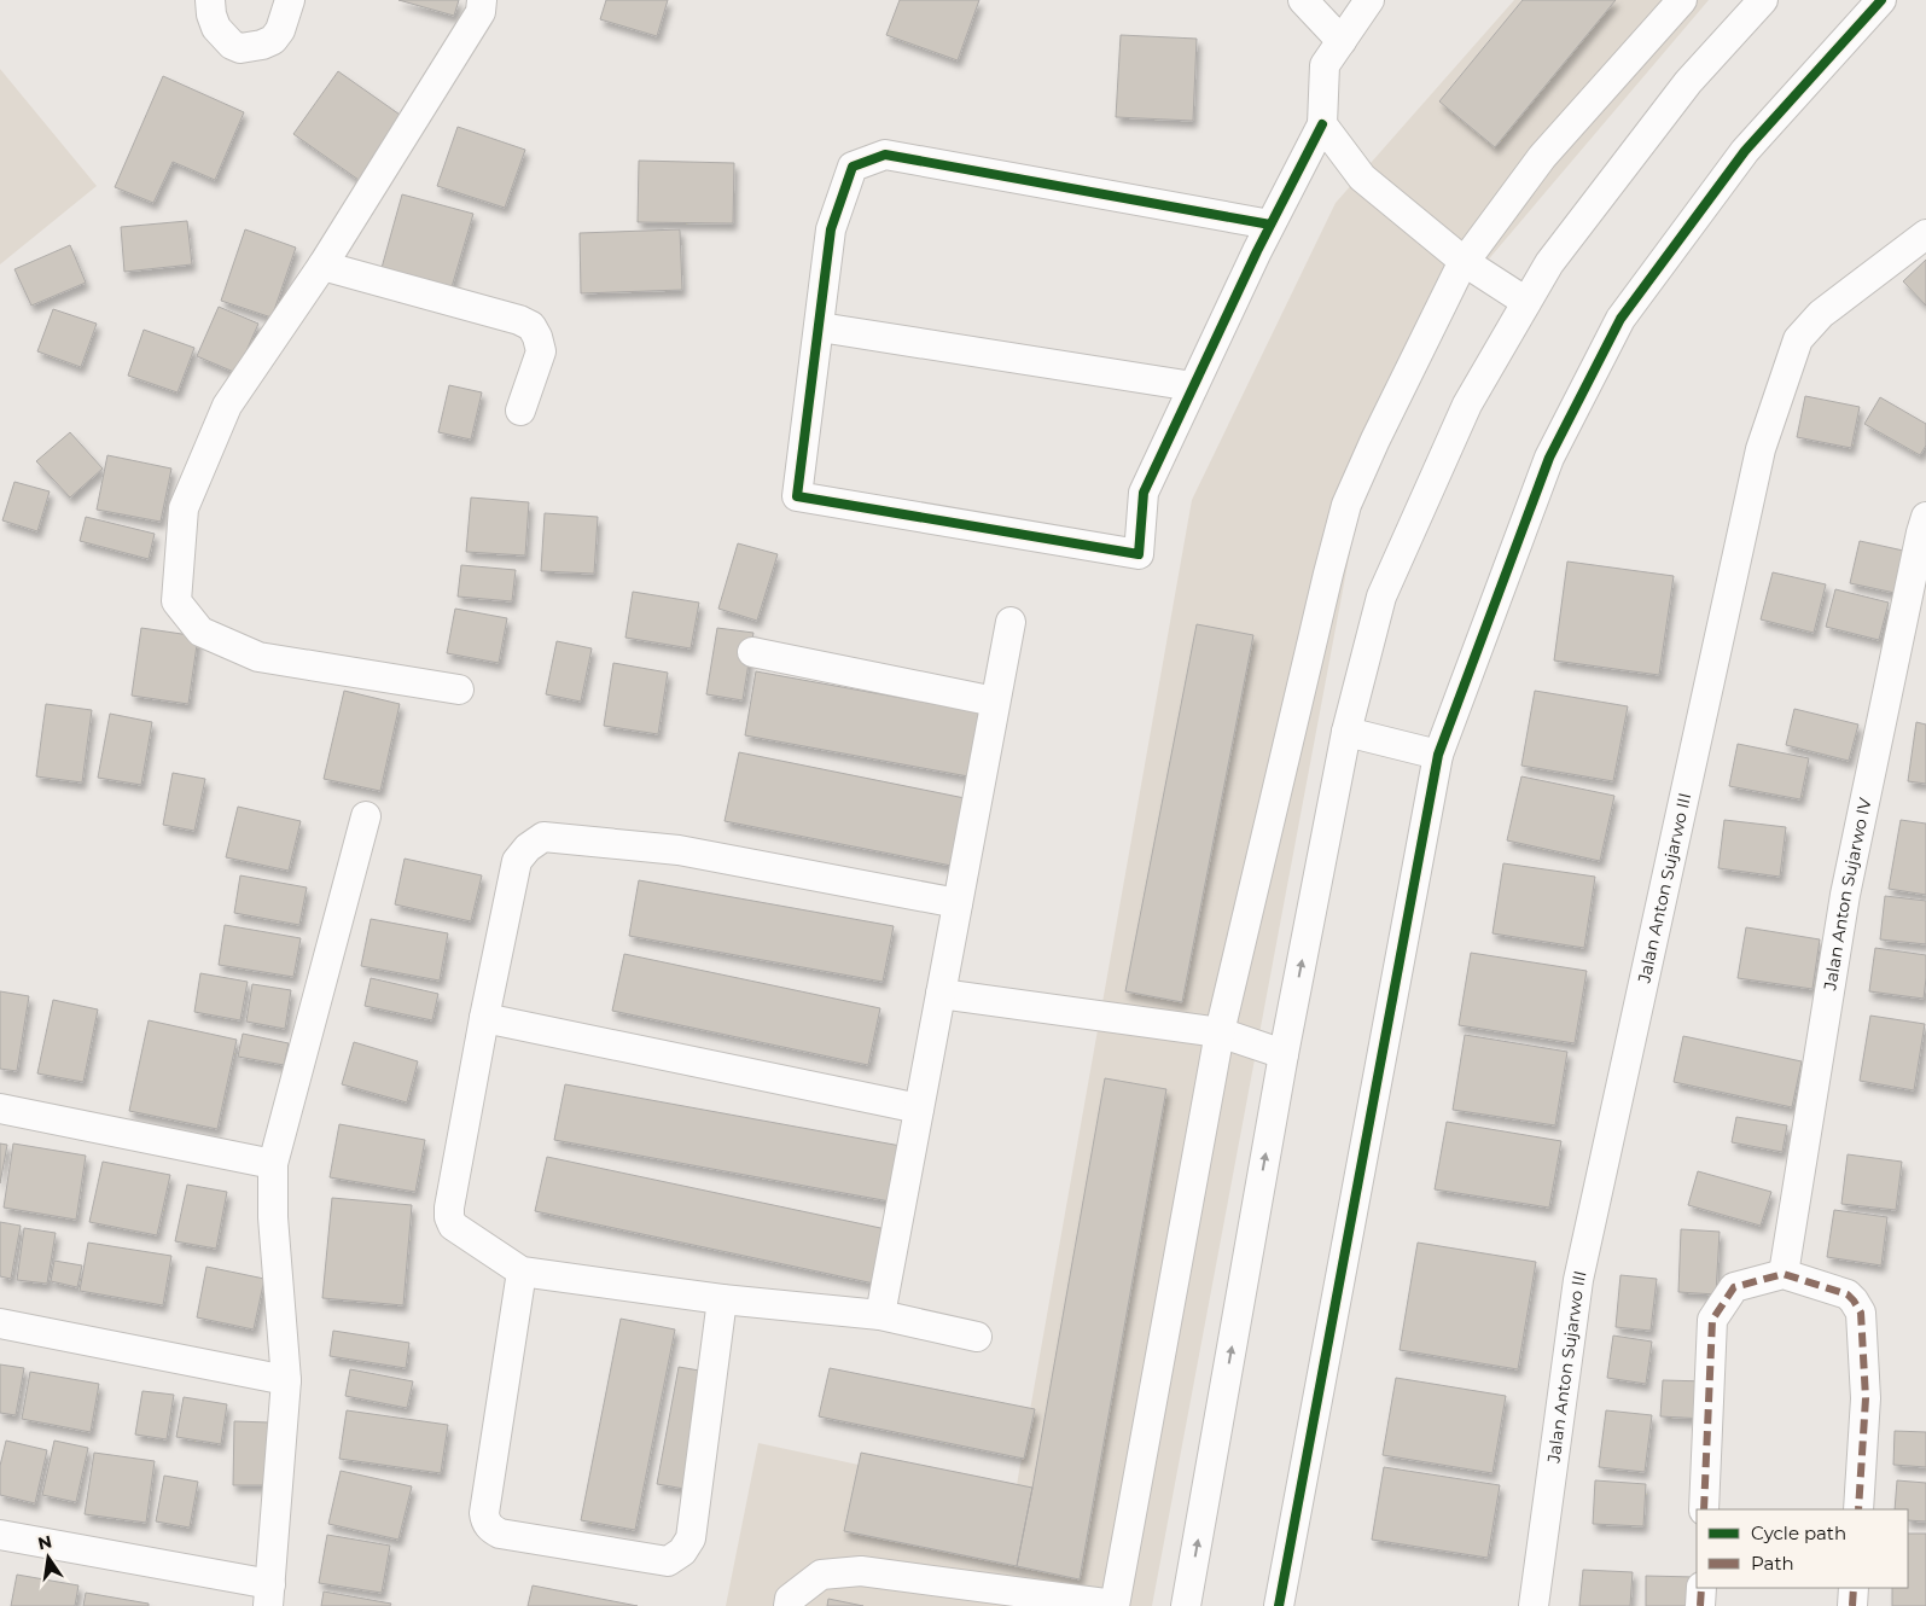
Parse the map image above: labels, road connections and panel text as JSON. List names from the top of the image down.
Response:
{
  "streets": {
    "street": ["Jalan Anton Sujarwo III", "Jalan Anton Sujarwo IV"]
  },
  "legend": ["Cycle path", "Path"],
  "north": "top"
}
